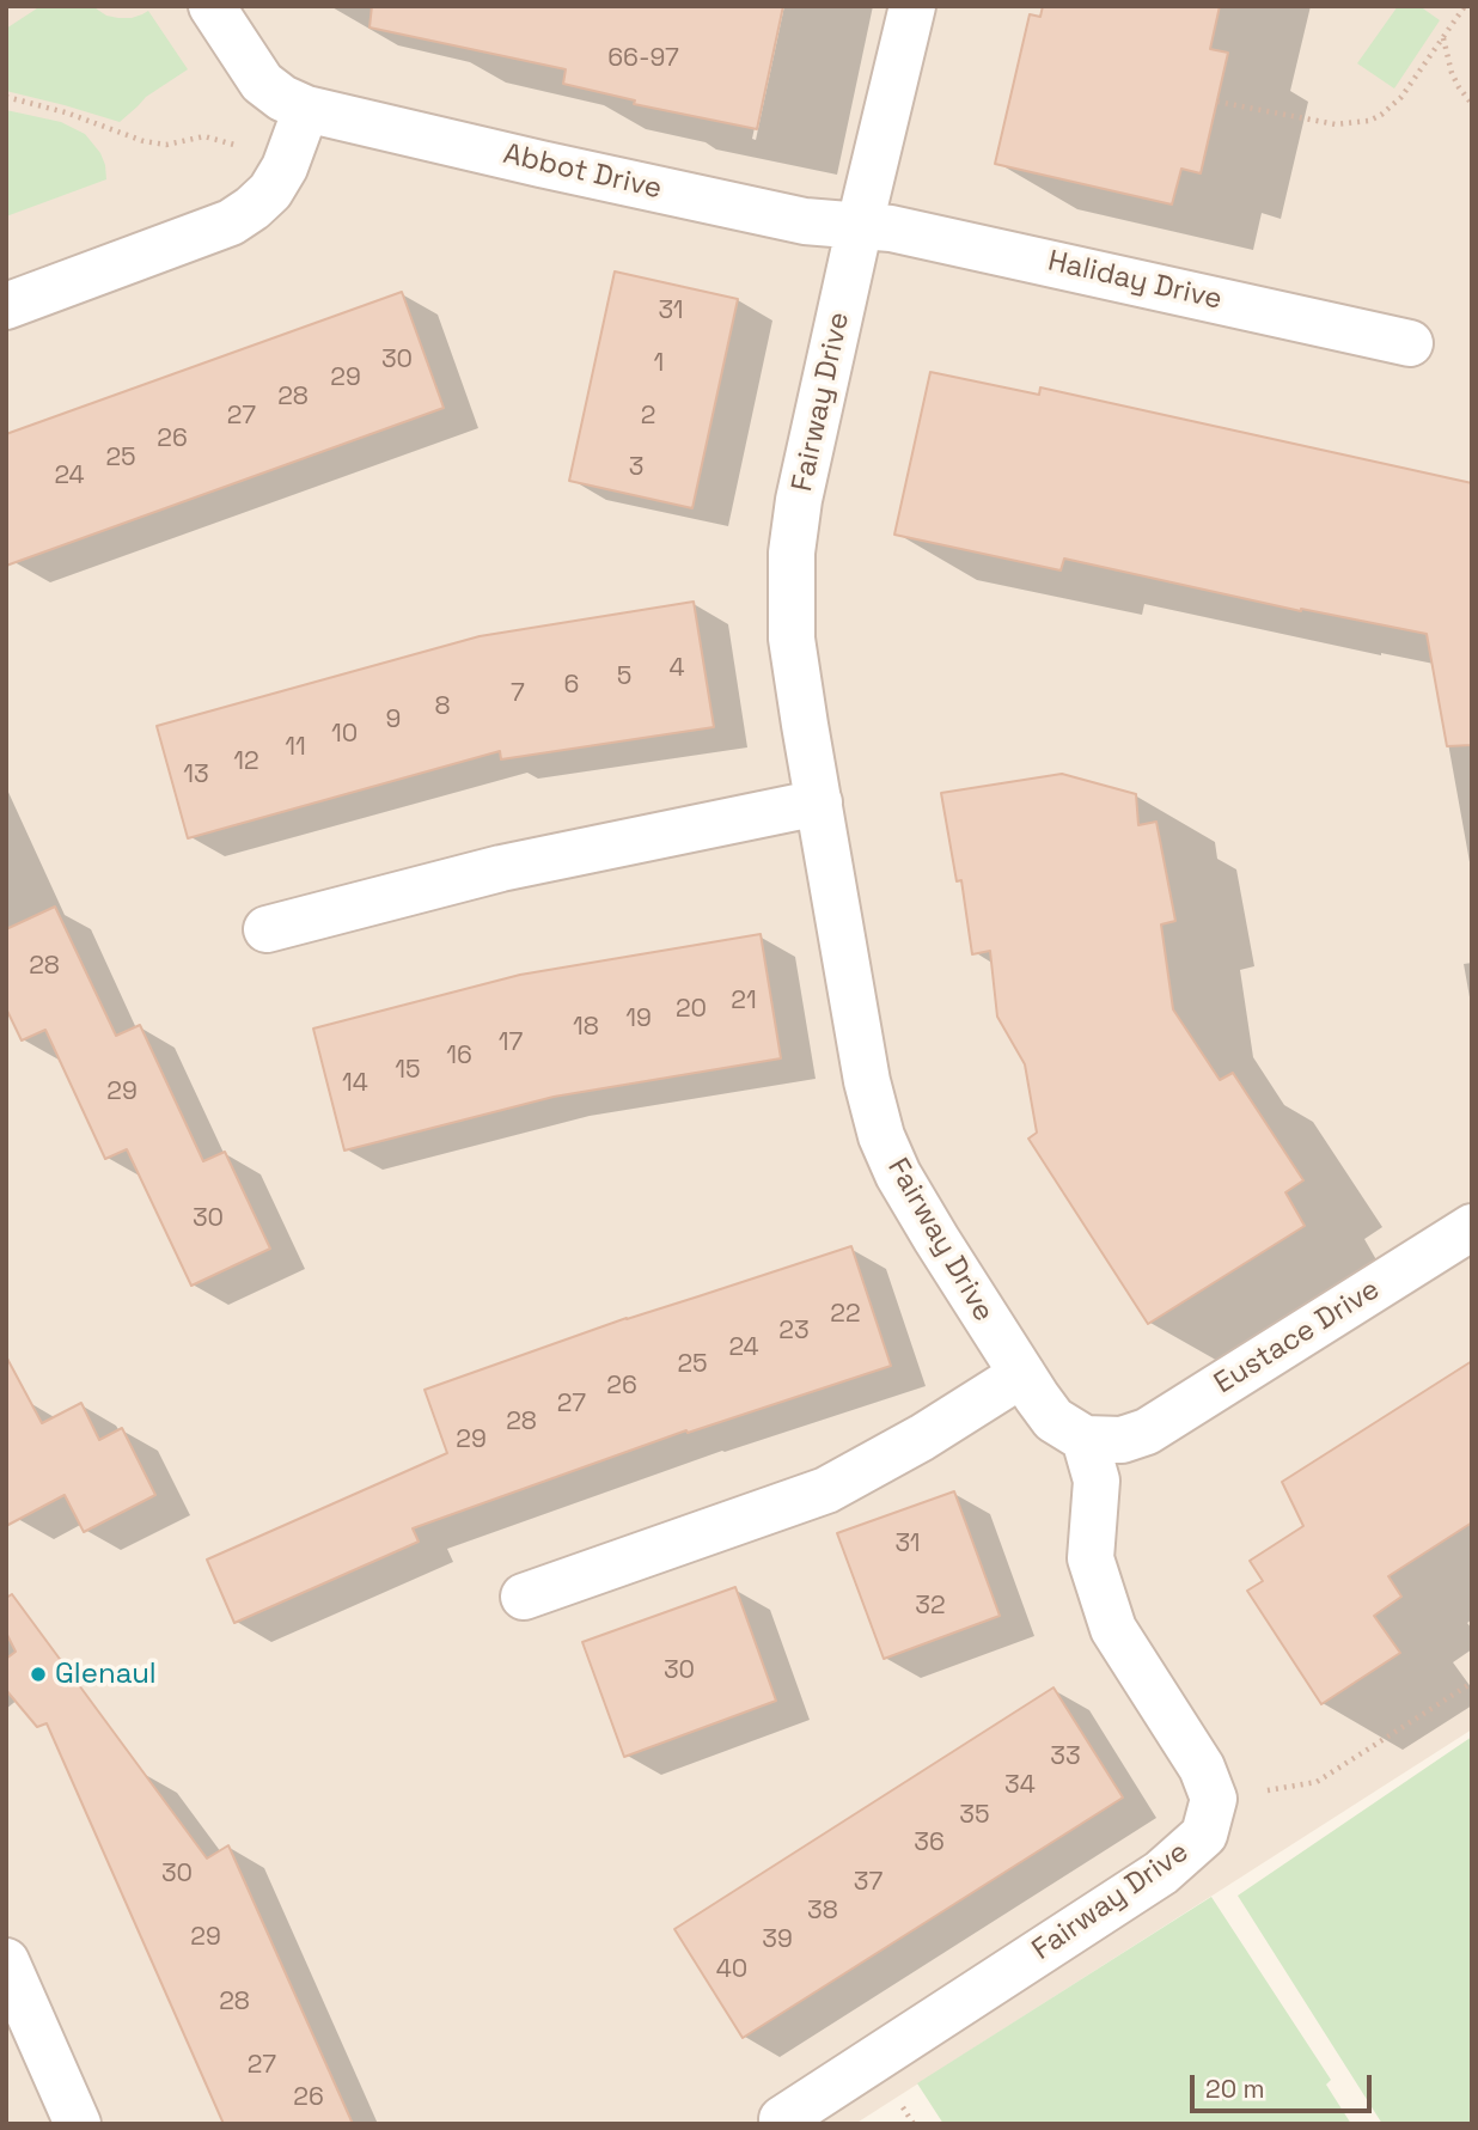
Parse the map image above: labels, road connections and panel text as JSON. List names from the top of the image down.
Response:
{
  "streets": {
    "street": [
      "Abbot Drive",
      "Haliday Drive",
      "Fairway Drive",
      "Eustace Drive"
    ]
  },
  "crossings": [
    ["Abbot Drive", "Haliday Drive"],
    ["Abbot Drive", "Fairway Drive"],
    ["Haliday Drive", "Fairway Drive"],
    ["Fairway Drive", "Eustace Drive"]
  ],
  "places": ["Glenaul"],
  "house_numbers": [
    "66-97",
    "31",
    "30",
    "1",
    "29",
    "28",
    "27",
    "2",
    "26",
    "25",
    "3",
    "24",
    "4",
    "5",
    "6",
    "7",
    "8",
    "9",
    "10",
    "11",
    "12",
    "13",
    "28",
    "21",
    "20",
    "19",
    "18",
    "17",
    "16",
    "15",
    "14",
    "29",
    "30",
    "22",
    "23",
    "24",
    "25",
    "26",
    "27",
    "28",
    "29",
    "31",
    "32",
    "30",
    "33",
    "34",
    "35",
    "36",
    "30",
    "37",
    "38",
    "29",
    "39",
    "40",
    "28",
    "27",
    "26"
  ],
  "scale_bar": "20 m"
}
